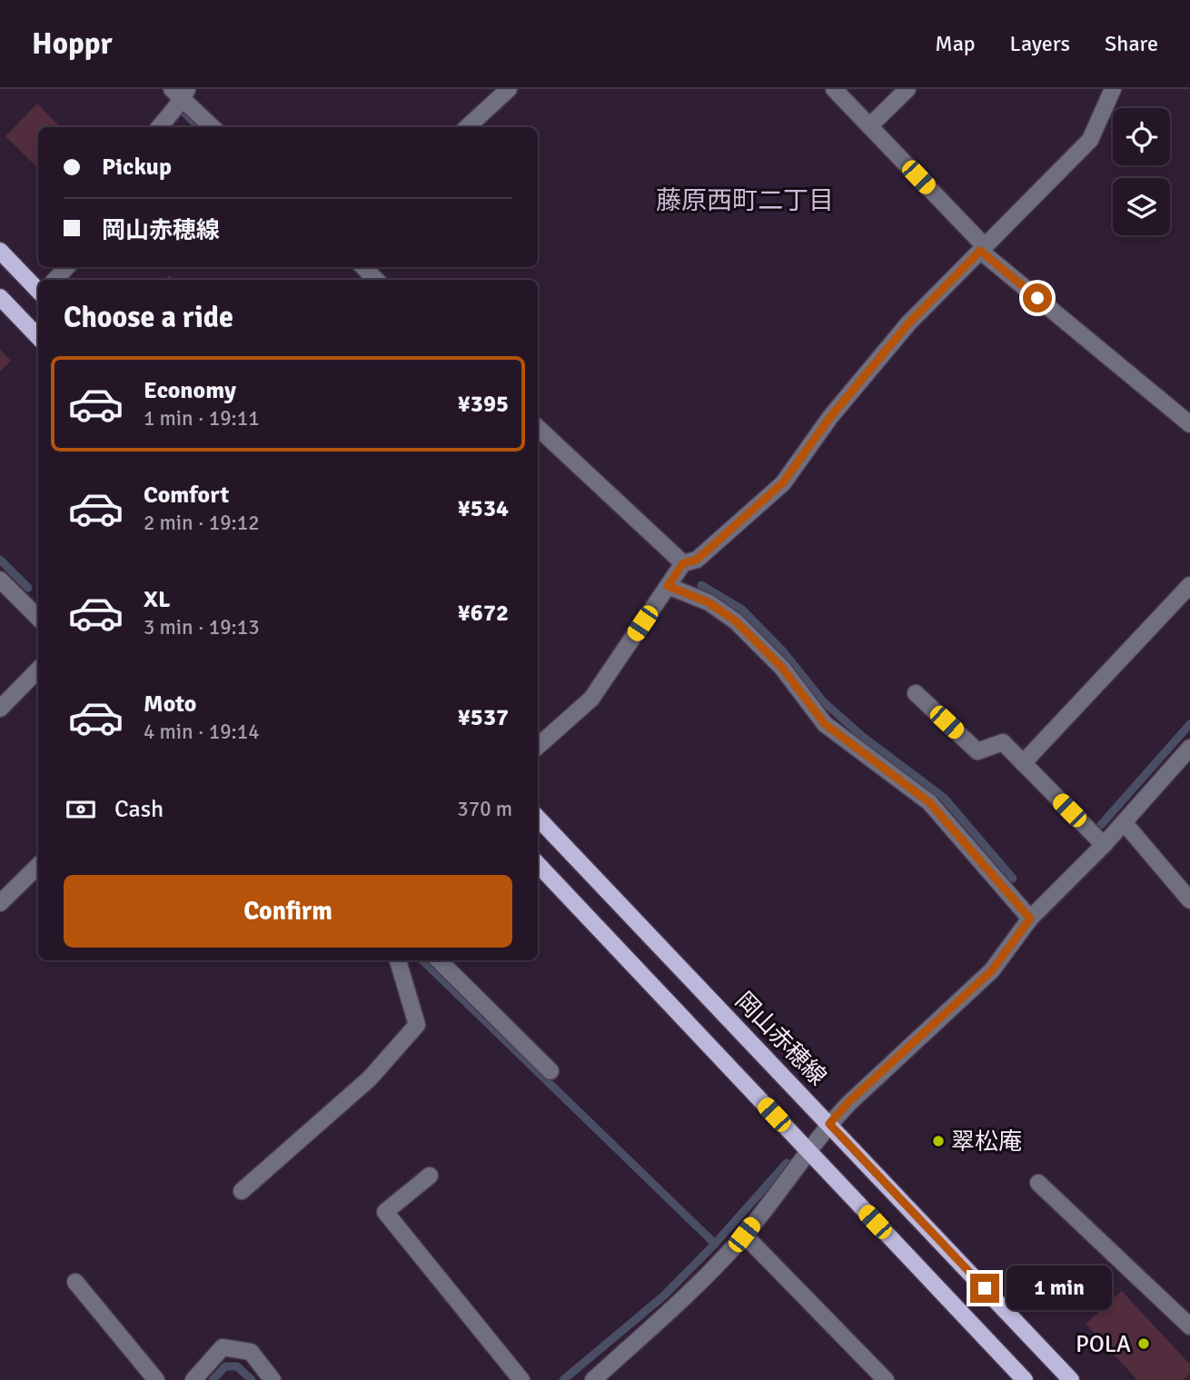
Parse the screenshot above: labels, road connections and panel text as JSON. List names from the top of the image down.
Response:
{
  "streets": {
    "main road": ["岡山赤穂線"]
  },
  "districts": ["藤原西町二丁目"],
  "places": ["翠松庵", "POLA"],
  "page": {
    "header": "Hoppr",
    "nav": ["Map", "Layers", "Share"],
    "banner": ["Pickup", "岡山赤穂線"],
    "heading": "Choose a ride",
    "list": [
      {
        "name": "Economy",
        "note": "1 min · 19:11",
        "value": "¥395"
      },
      {
        "name": "Comfort",
        "note": "2 min · 19:12",
        "value": "¥534"
      },
      {
        "name": "XL",
        "note": "3 min · 19:13",
        "value": "¥672"
      },
      {
        "name": "Moto",
        "note": "4 min · 19:14",
        "value": "¥537"
      }
    ],
    "pay": ["Cash", "370 m"],
    "buttons": "Confirm",
    "bubble": "1 min"
  }
}
